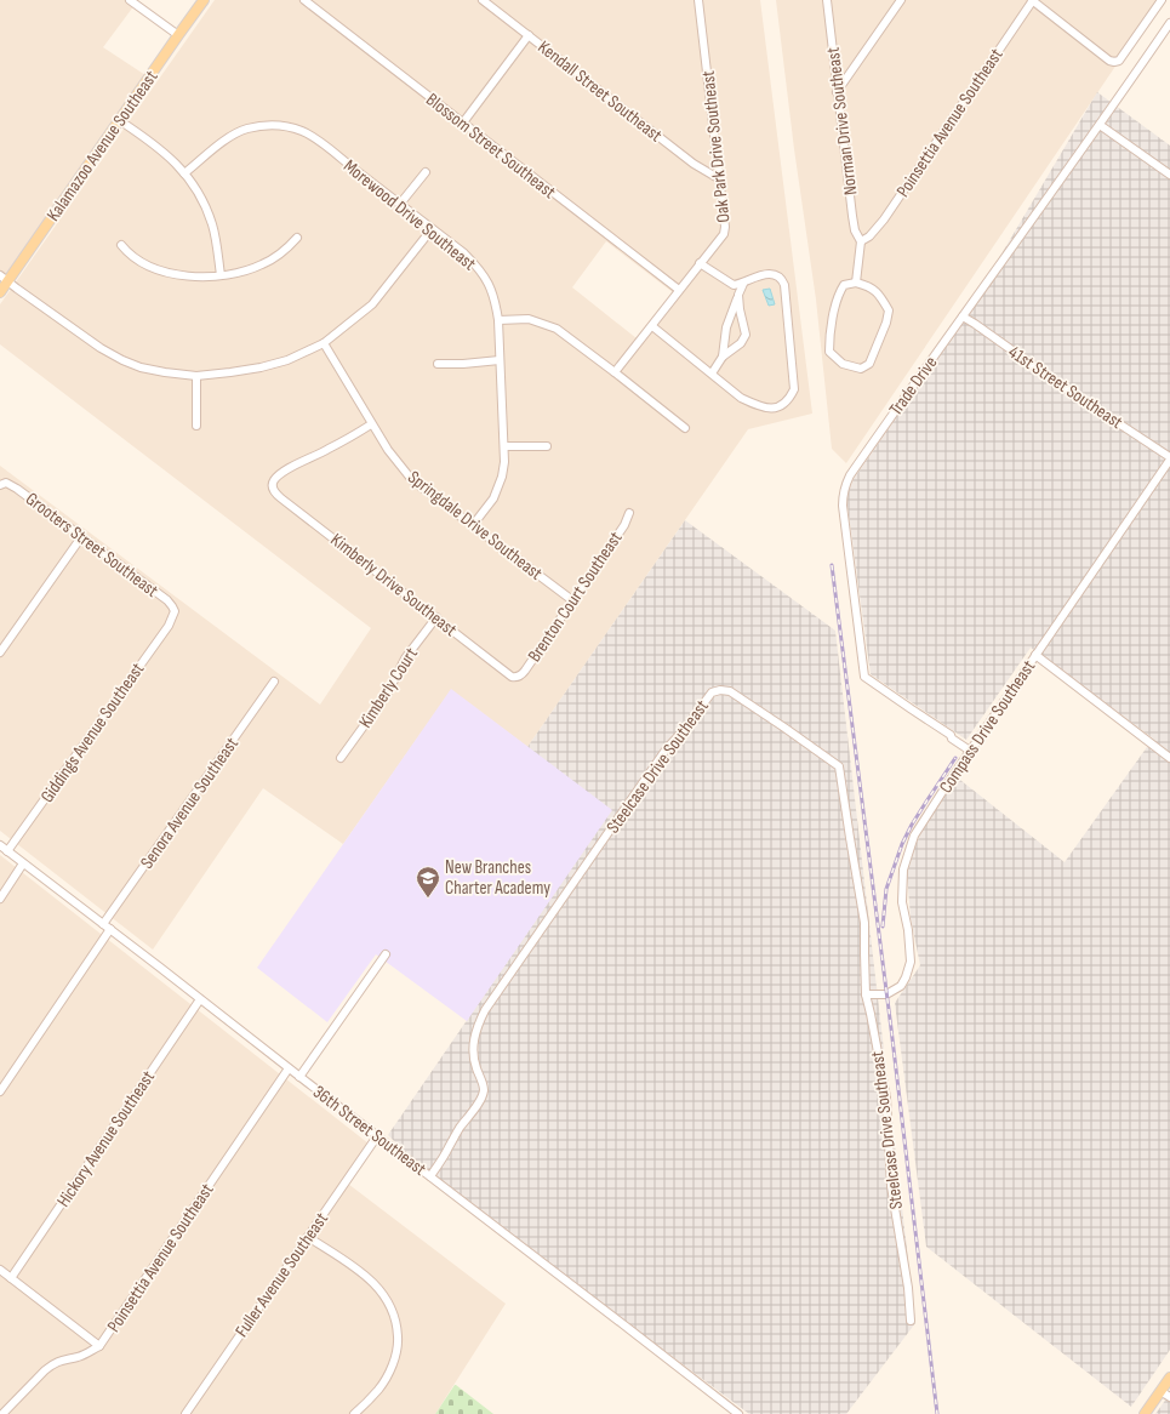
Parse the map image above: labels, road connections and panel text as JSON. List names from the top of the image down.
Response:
{
  "streets": {
    "main road": ["Kalamazoo Avenue Southeast"],
    "street": [
      "Kendall Street Southeast",
      "Norman Drive Southeast",
      "Poinsettia Avenue Southeast",
      "Blossom Street Southeast",
      "Oak Park Drive Southeast",
      "Morewood Drive Southeast",
      "Trade Drive",
      "41st Street Southeast",
      "Springdale Drive Southeast",
      "Grooters Street Southeast",
      "Kimberly Drive Southeast",
      "Brenton Court Southeast",
      "Kimberly Court",
      "Compass Drive Southeast",
      "Giddings Avenue Southeast",
      "Steelcase Drive Southeast",
      "Senora Avenue Southeast",
      "36th Street Southeast",
      "Hickory Avenue Southeast",
      "Fuller Avenue Southeast"
    ]
  },
  "crossings": [
    ["Kendall Street Southeast", "Oak Park Drive Southeast"],
    ["Norman Drive Southeast", "Poinsettia Avenue Southeast"],
    ["Poinsettia Avenue Southeast", "36th Street Southeast"],
    ["Blossom Street Southeast", "Oak Park Drive Southeast"],
    ["Morewood Drive Southeast", "Springdale Drive Southeast"],
    ["Trade Drive", "41st Street Southeast"],
    ["Trade Drive", "Compass Drive Southeast"],
    ["41st Street Southeast", "Compass Drive Southeast"],
    ["Springdale Drive Southeast", "Kimberly Drive Southeast"],
    ["Springdale Drive Southeast", "Brenton Court Southeast"],
    ["Grooters Street Southeast", "Giddings Avenue Southeast"],
    ["Kimberly Drive Southeast", "Brenton Court Southeast"],
    ["Kimberly Drive Southeast", "Kimberly Court"],
    ["Compass Drive Southeast", "Steelcase Drive Southeast"],
    ["Giddings Avenue Southeast", "36th Street Southeast"],
    ["Steelcase Drive Southeast", "36th Street Southeast"],
    ["Senora Avenue Southeast", "36th Street Southeast"],
    ["36th Street Southeast", "Hickory Avenue Southeast"],
    ["36th Street Southeast", "Fuller Avenue Southeast"]
  ],
  "places": {
    "school or university": ["New Branches Charter Academy"]
  }
}
